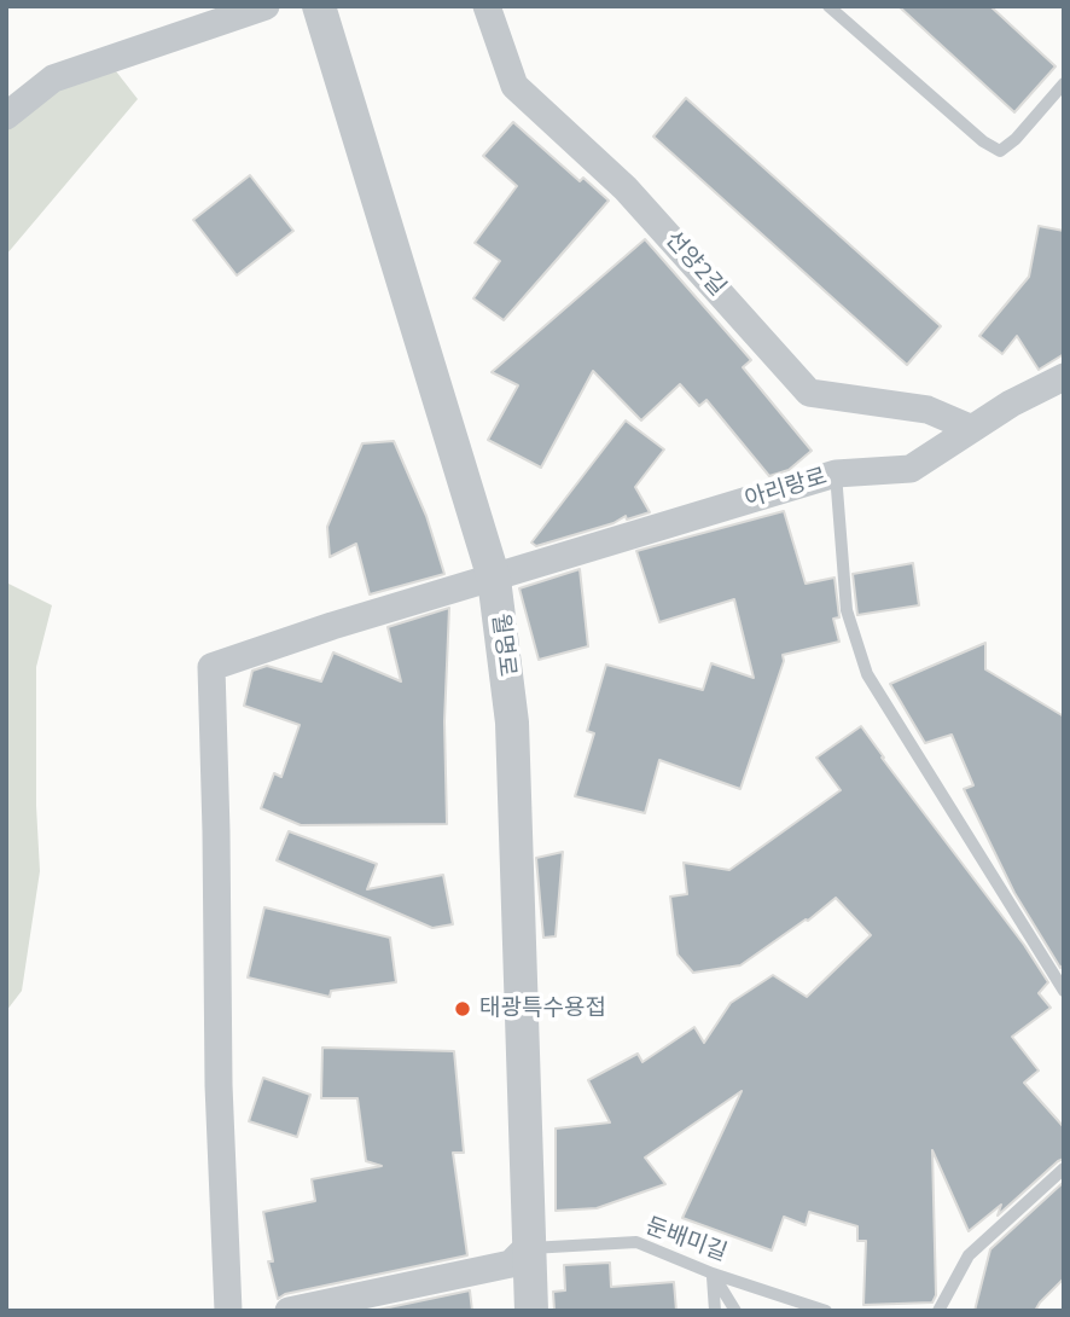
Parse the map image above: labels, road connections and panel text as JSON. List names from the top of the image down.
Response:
{
  "streets": {
    "street": ["선양2길", "아리랑로", "월명로"],
    "lane": ["둔배미길"]
  },
  "crossings": [
    ["선양2길", "아리랑로"],
    ["아리랑로", "월명로"],
    ["월명로", "둔배미길"]
  ],
  "places": ["태광특수용접"]
}
